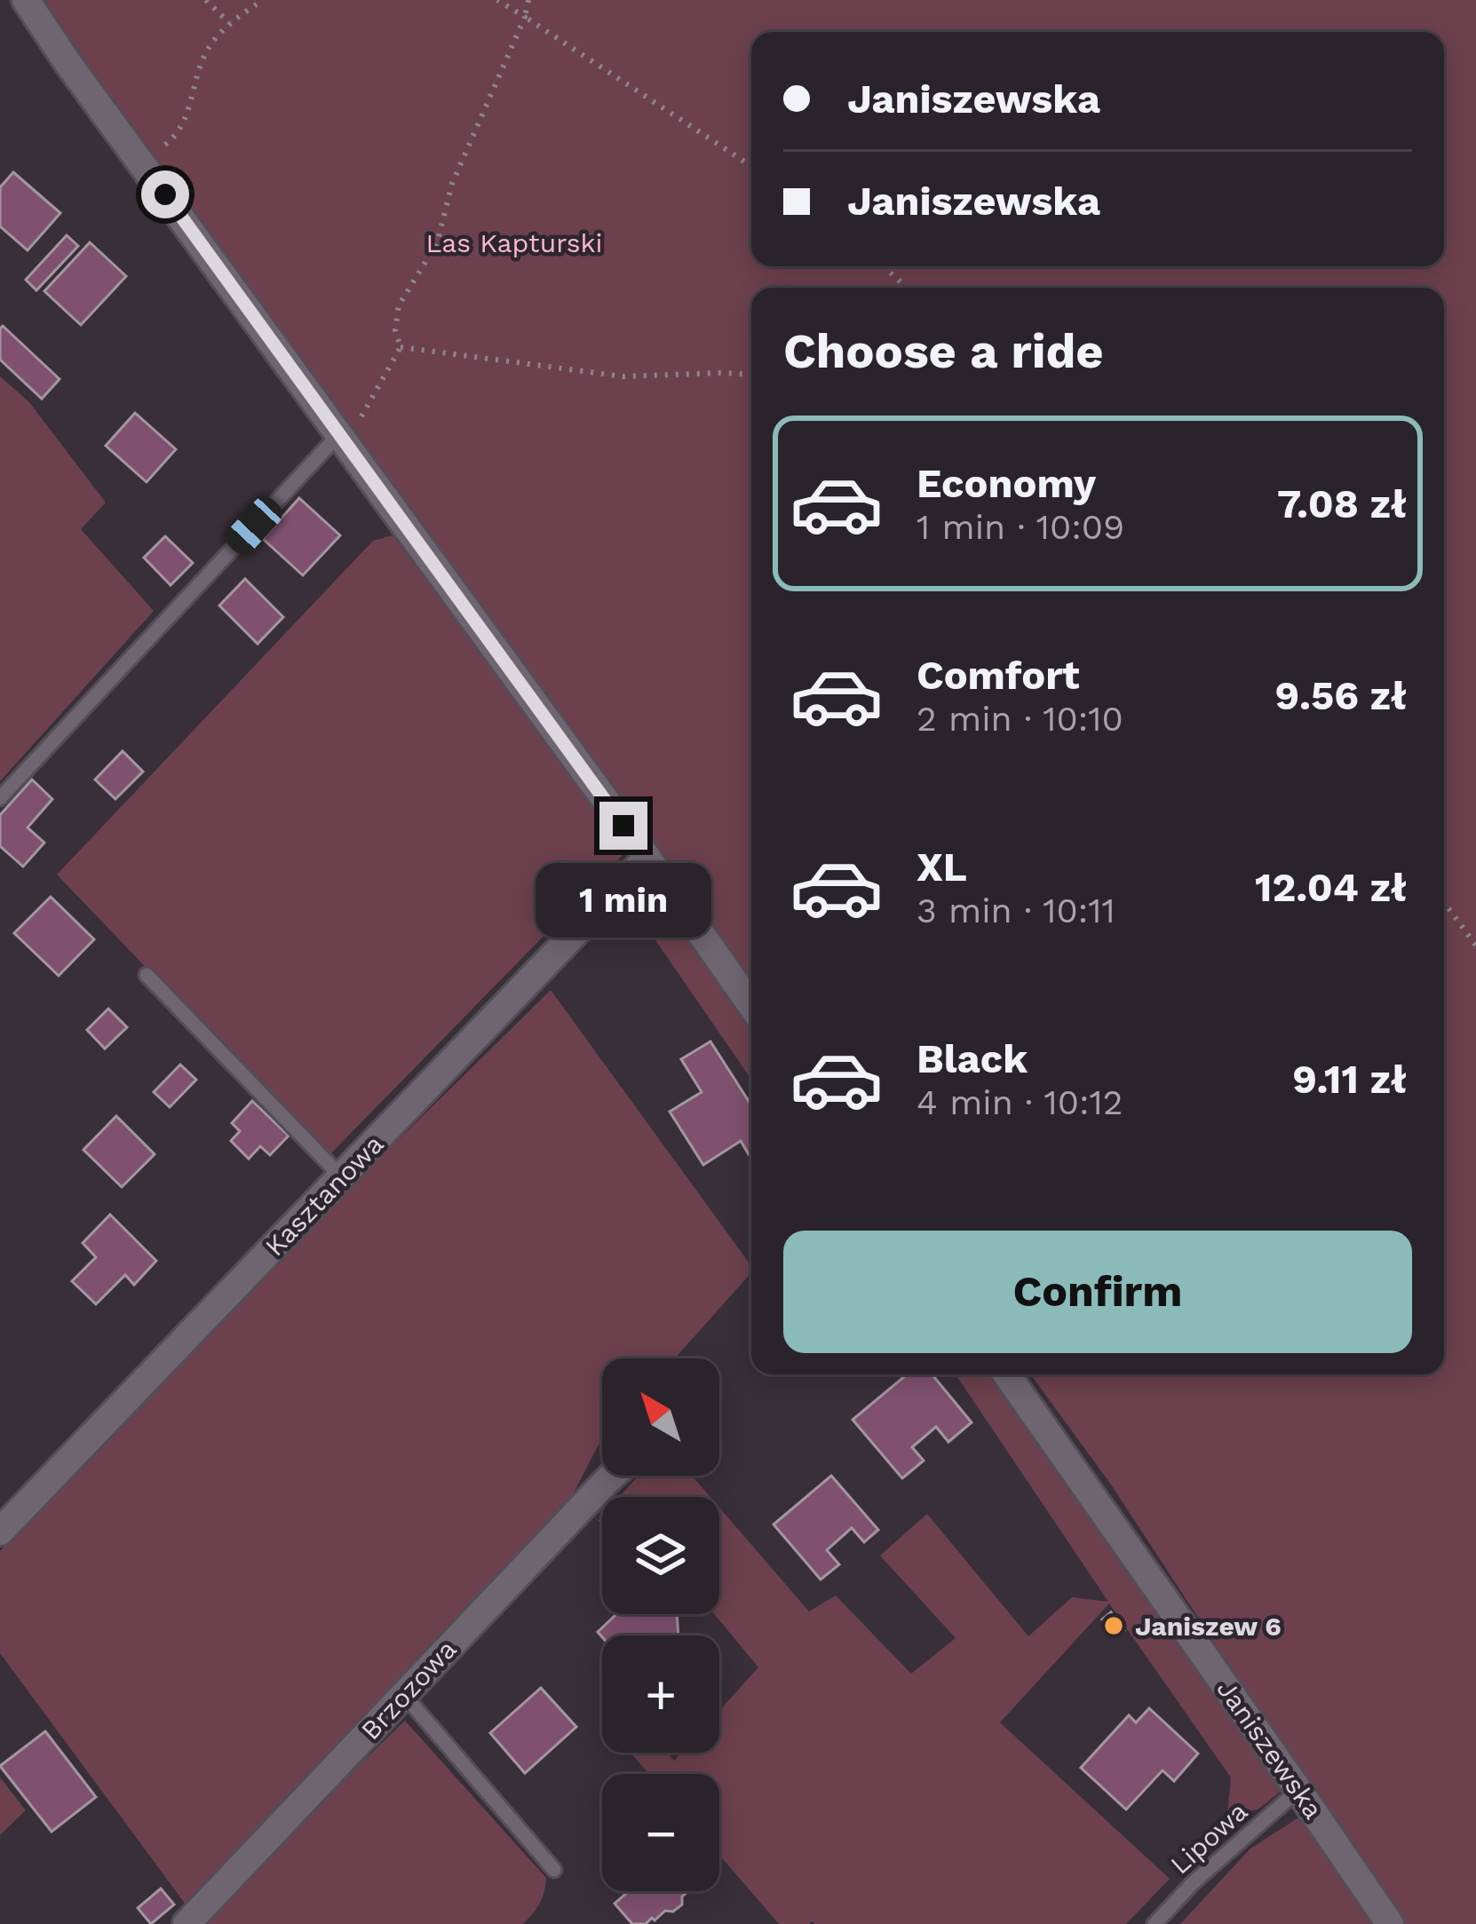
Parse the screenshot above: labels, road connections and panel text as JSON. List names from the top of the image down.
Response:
{
  "streets": {
    "street": ["Kasztanowa", "Brzozowa", "Janiszewska"],
    "lane": ["Lipowa"]
  },
  "crossings": [
    ["Janiszewska", "Lipowa"]
  ],
  "parks": ["Las Kapturski"],
  "places": ["Janiszew 6"],
  "north": "top left",
  "page": {
    "banner": ["Janiszewska", "Janiszewska"],
    "heading": "Choose a ride",
    "list": [
      {
        "name": "Economy",
        "note": "1 min · 10:09",
        "value": "7.08 zł"
      },
      {
        "name": "Comfort",
        "note": "2 min · 10:10",
        "value": "9.56 zł"
      },
      {
        "name": "XL",
        "note": "3 min · 10:11",
        "value": "12.04 zł"
      },
      {
        "name": "Black",
        "note": "4 min · 10:12",
        "value": "9.11 zł"
      }
    ],
    "bubble": "1 min",
    "buttons": "Confirm",
    "map_buttons": ["+", "−"]
  }
}
